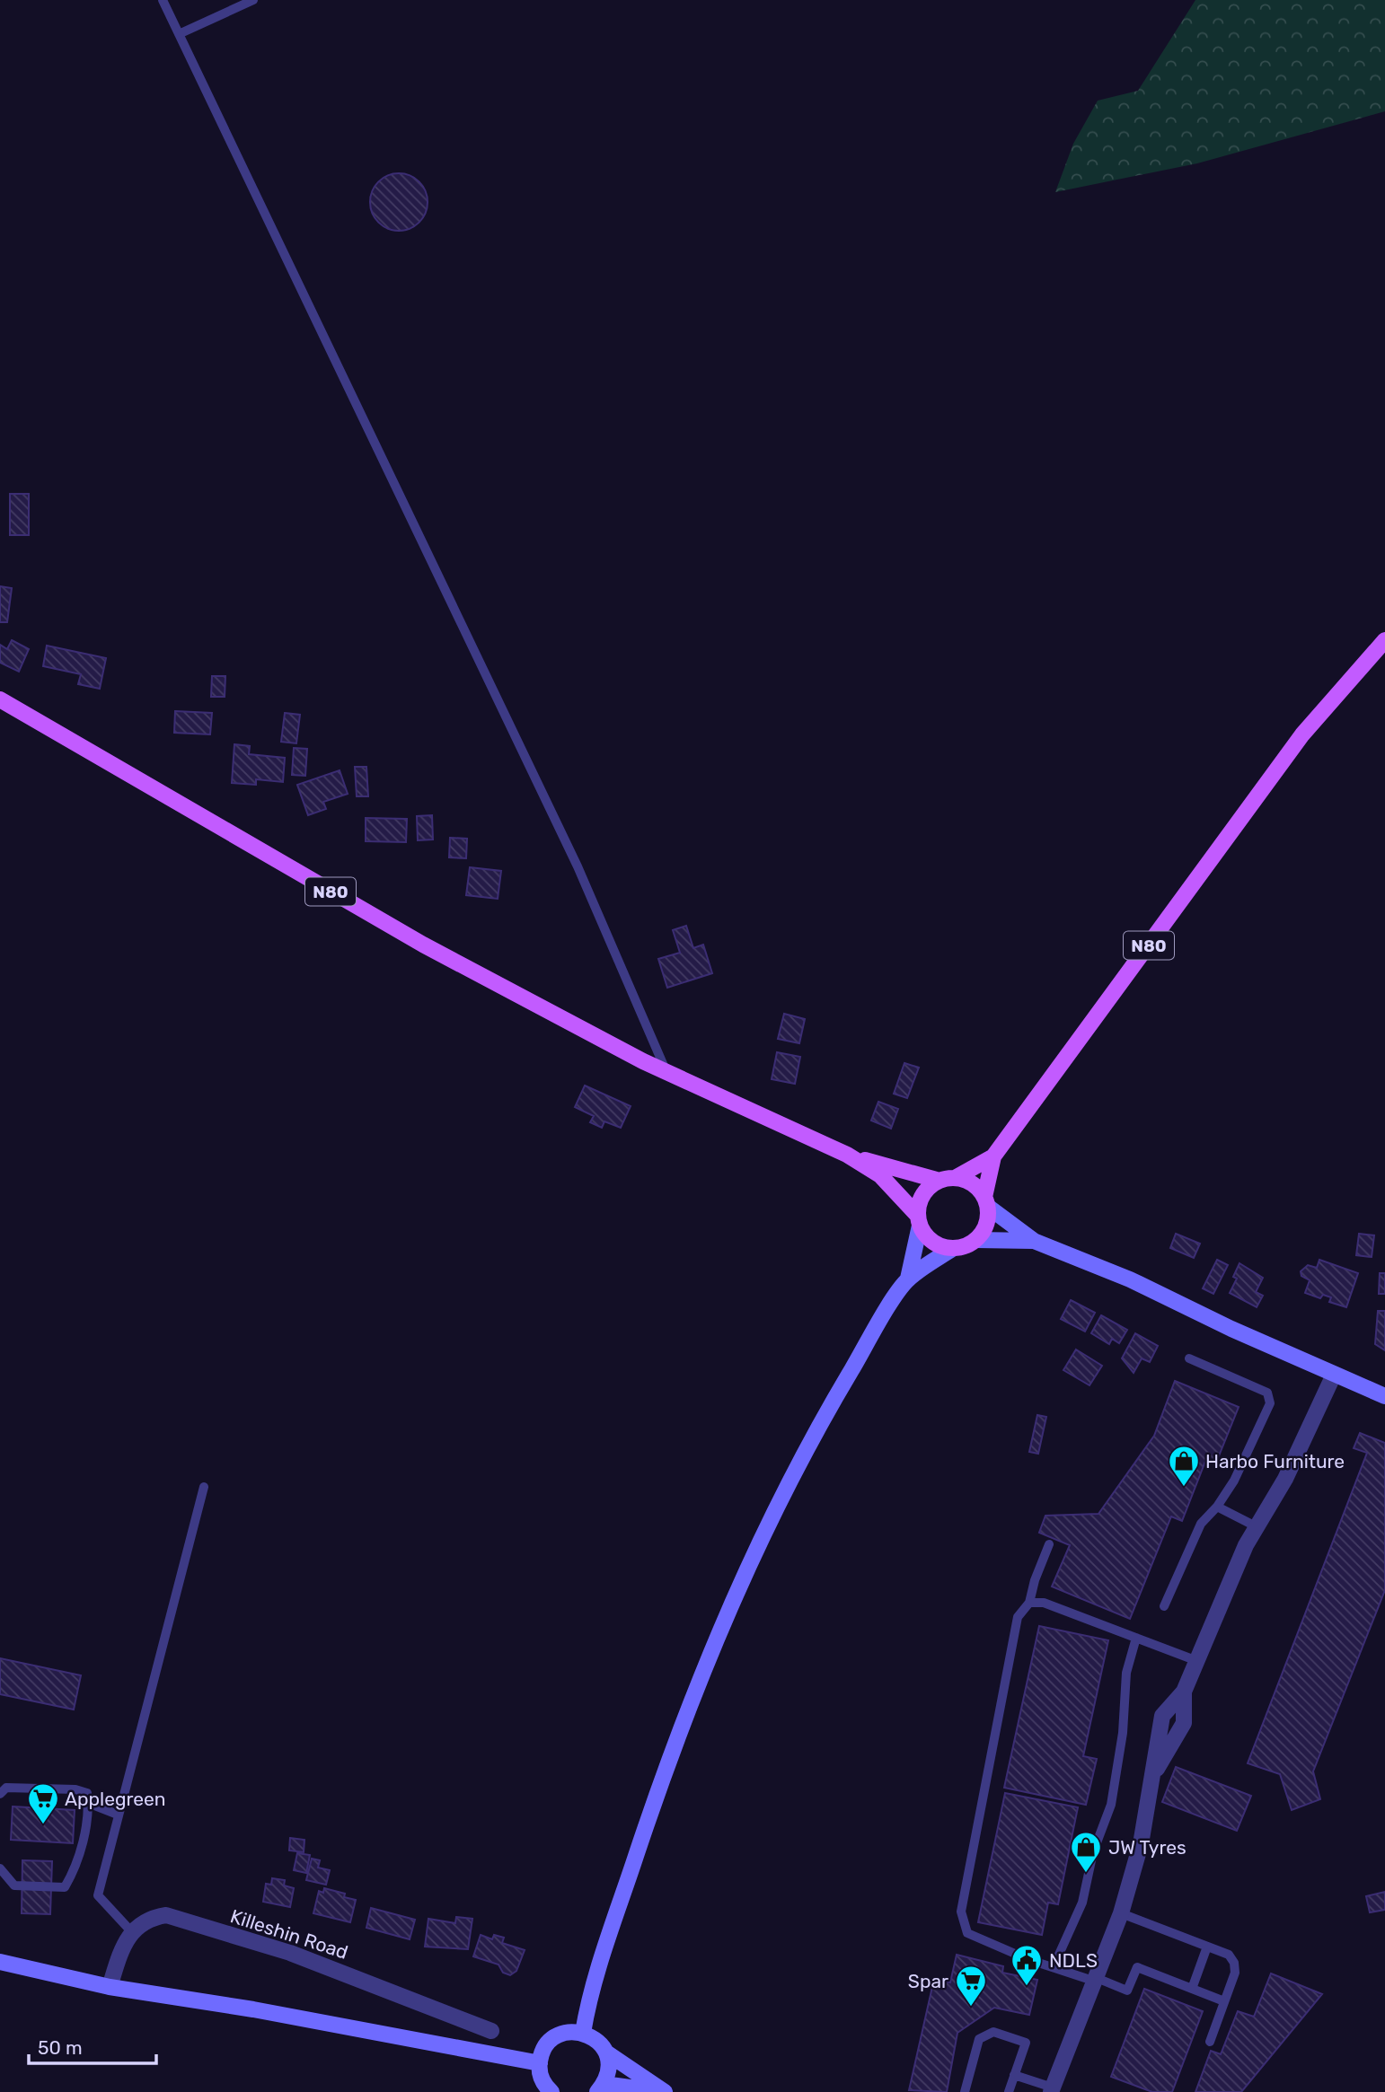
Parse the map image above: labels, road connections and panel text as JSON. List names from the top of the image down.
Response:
{
  "streets": {
    "main road": ["N80"],
    "street": ["Killeshin Road"]
  },
  "places": {
    "shop": ["Harbo Furniture", "JW Tyres"],
    "supermarket": ["Applegreen", "Spar"],
    "public building": ["NDLS"]
  },
  "scale_bar": "50 m"
}
